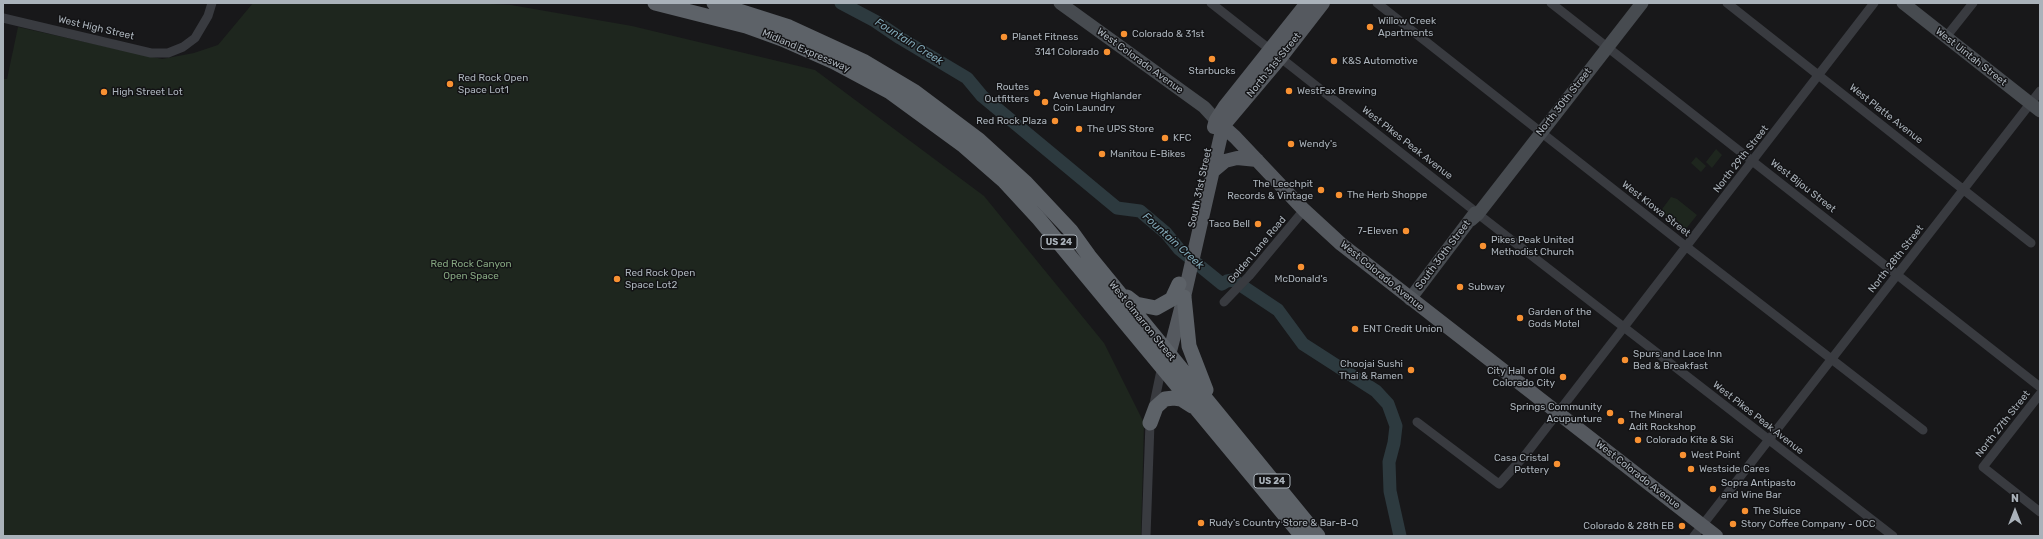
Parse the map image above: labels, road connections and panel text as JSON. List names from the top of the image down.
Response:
{
  "streets": {
    "highway": ["Midland Expressway", "US 24", "West Cimarron Street"],
    "main road": [
      "West Uintah Street",
      "West Colorado Avenue",
      "North 31st Street",
      "North 30th Street",
      "South 31st Street",
      "South 30th Street"
    ],
    "street": [
      "West High Street",
      "West Platte Avenue",
      "West Pikes Peak Avenue",
      "North 29th Street",
      "West Bijou Street",
      "West Kiowa Street",
      "Golden Lane Road",
      "North 28th Street",
      "North 27th Street"
    ]
  },
  "crossings": [
    ["Midland Expressway", "West Cimarron Street"],
    ["West Uintah Street", "North 28th Street"],
    ["West Colorado Avenue", "North 29th Street"],
    ["West Colorado Avenue", "South 31st Street"],
    ["West Colorado Avenue", "Golden Lane Road"],
    ["West Colorado Avenue", "South 30th Street"],
    ["West Colorado Avenue", "North 28th Street"],
    ["North 31st Street", "West Pikes Peak Avenue"],
    ["North 31st Street", "South 31st Street"],
    ["North 30th Street", "West Pikes Peak Avenue"],
    ["North 30th Street", "West Bijou Street"],
    ["North 30th Street", "West Kiowa Street"],
    ["North 30th Street", "South 30th Street"],
    ["West Platte Avenue", "North 29th Street"],
    ["West Platte Avenue", "North 28th Street"],
    ["West Pikes Peak Avenue", "North 29th Street"],
    ["West Pikes Peak Avenue", "South 31st Street"],
    ["West Pikes Peak Avenue", "South 30th Street"],
    ["West Pikes Peak Avenue", "North 28th Street"],
    ["North 29th Street", "West Bijou Street"],
    ["North 29th Street", "West Kiowa Street"],
    ["West Bijou Street", "North 28th Street"],
    ["South 31st Street", "West Cimarron Street"],
    ["West Kiowa Street", "North 28th Street"]
  ],
  "water": ["Fountain Creek"],
  "parks": ["Red Rock Canyon Open Space"],
  "places": [
    "Willow Creek Apartments",
    "Colorado & 31st",
    "Planet Fitness",
    "3141 Colorado",
    "Starbucks",
    "K&S Automotive",
    "Red Rock Open Space Lot1",
    "WestFax Brewing",
    "High Street Lot",
    "Routes Outfitters",
    "Avenue Highlander Coin Laundry",
    "Red Rock Plaza",
    "The UPS Store",
    "KFC",
    "Wendy's",
    "Manitou E-Bikes",
    "The Leechpit Records & Vintage",
    "The Herb Shoppe",
    "Taco Bell",
    "7-Eleven",
    "Pikes Peak United Methodist Church",
    "McDonald's",
    "Red Rock Open Space Lot2",
    "Subway",
    "Garden of the Gods Motel",
    "ENT Credit Union",
    "Spurs and Lace Inn Bed & Breakfast",
    "Choojai Sushi Thai & Ramen",
    "City Hall of Old Colorado City",
    "Springs Community Acupunture",
    "The Mineral Adit Rockshop",
    "Colorado Kite & Ski",
    "West Point",
    "Casa Cristal Pottery",
    "Westside Cares",
    "Sopra Antipasto and Wine Bar",
    "The Sluice",
    "Rudy's Country Store & Bar-B-Q",
    "Story Coffee Company - OCC",
    "Colorado & 28th EB"
  ],
  "north": "top"
}
